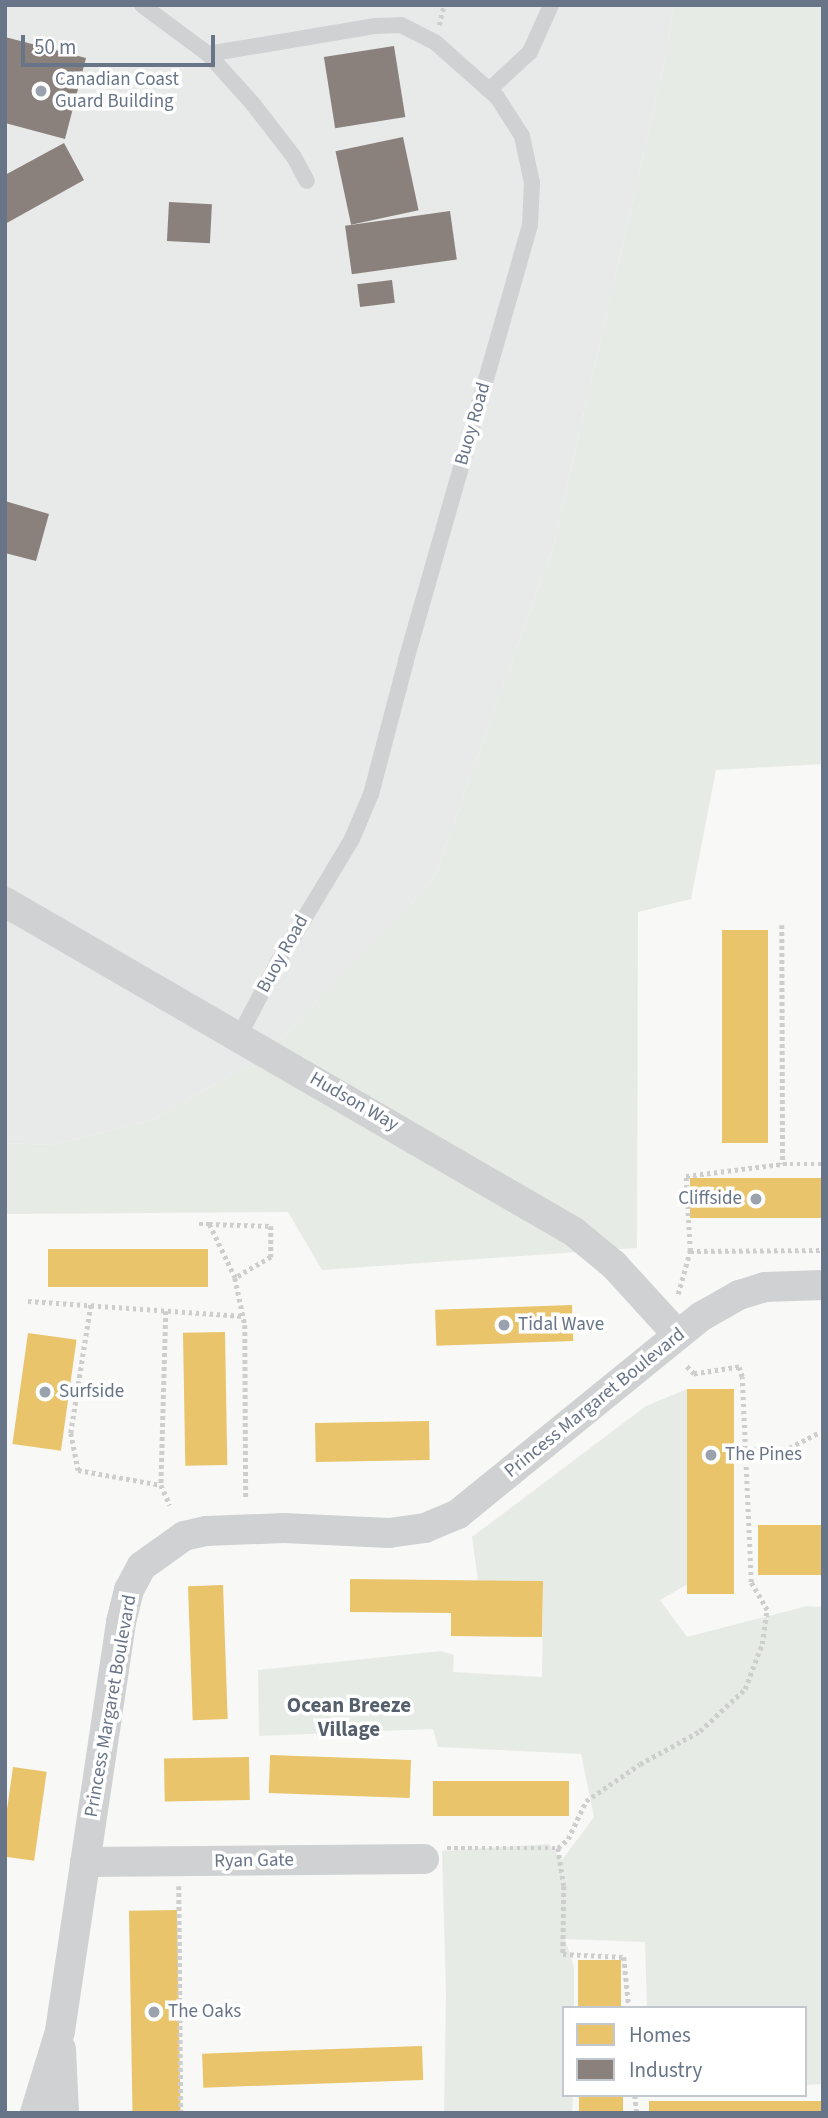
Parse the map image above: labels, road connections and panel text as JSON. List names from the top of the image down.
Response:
{
  "streets": {
    "street": ["Hudson Way", "Princess Margaret Boulevard", "Ryan Gate"],
    "lane": ["Buoy Road"]
  },
  "crossings": [
    ["Buoy Road", "Hudson Way"],
    ["Hudson Way", "Princess Margaret Boulevard"],
    ["Princess Margaret Boulevard", "Ryan Gate"]
  ],
  "districts": ["Ocean Breeze Village"],
  "places": [
    "Canadian Coast Guard Building",
    "Cliffside",
    "Tidal Wave",
    "Surfside",
    "The Pines",
    "The Oaks"
  ],
  "legend": ["Homes", "Industry"],
  "scale_bar": "50 m"
}
